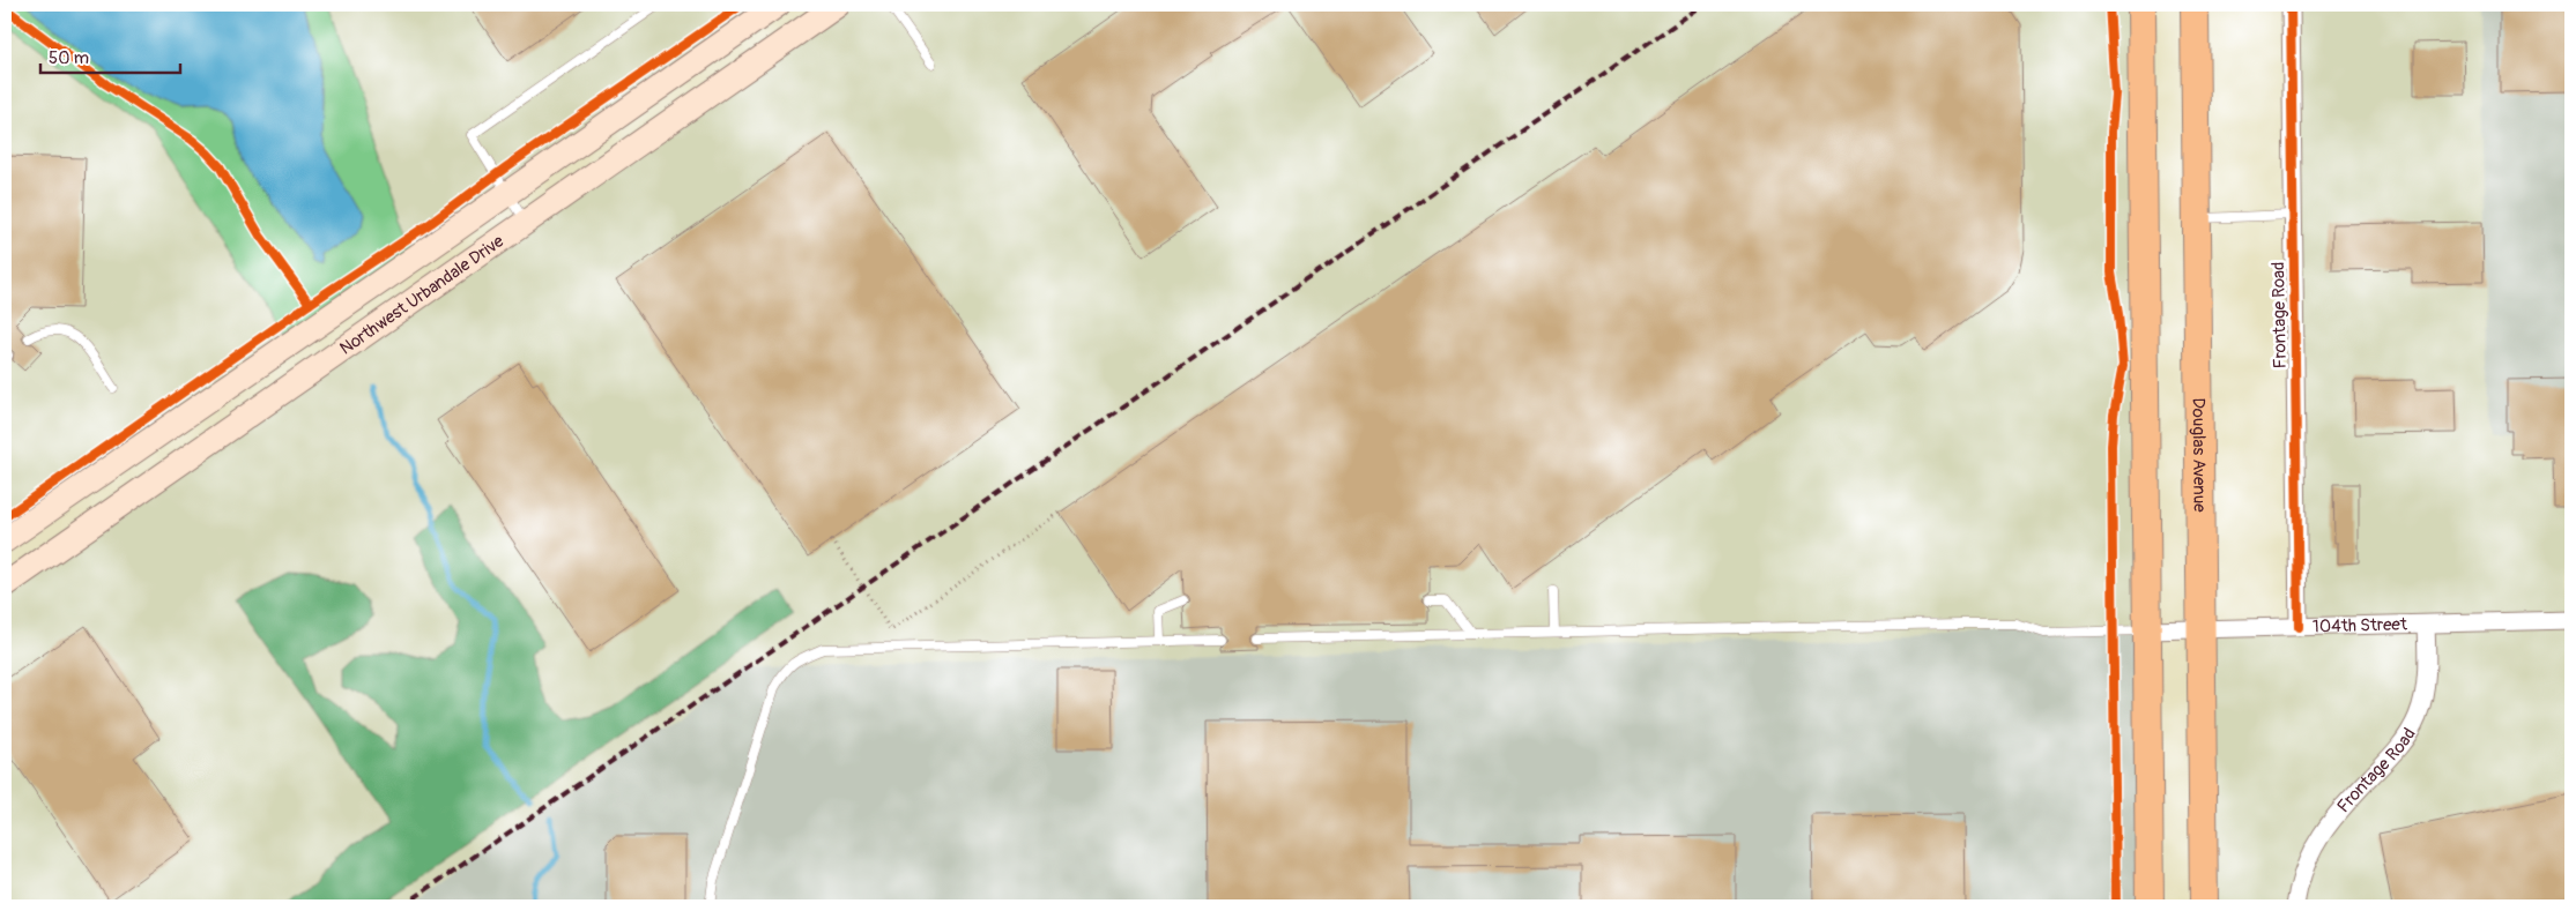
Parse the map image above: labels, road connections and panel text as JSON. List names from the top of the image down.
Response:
{
  "streets": {
    "main road": ["Northwest Urbandale Drive", "Douglas Avenue"],
    "street": ["Frontage Road", "104th Street"]
  },
  "crossings": [
    ["Frontage Road", "104th Street"],
    ["Douglas Avenue", "104th Street"]
  ],
  "scale_bar": "50 m"
}
